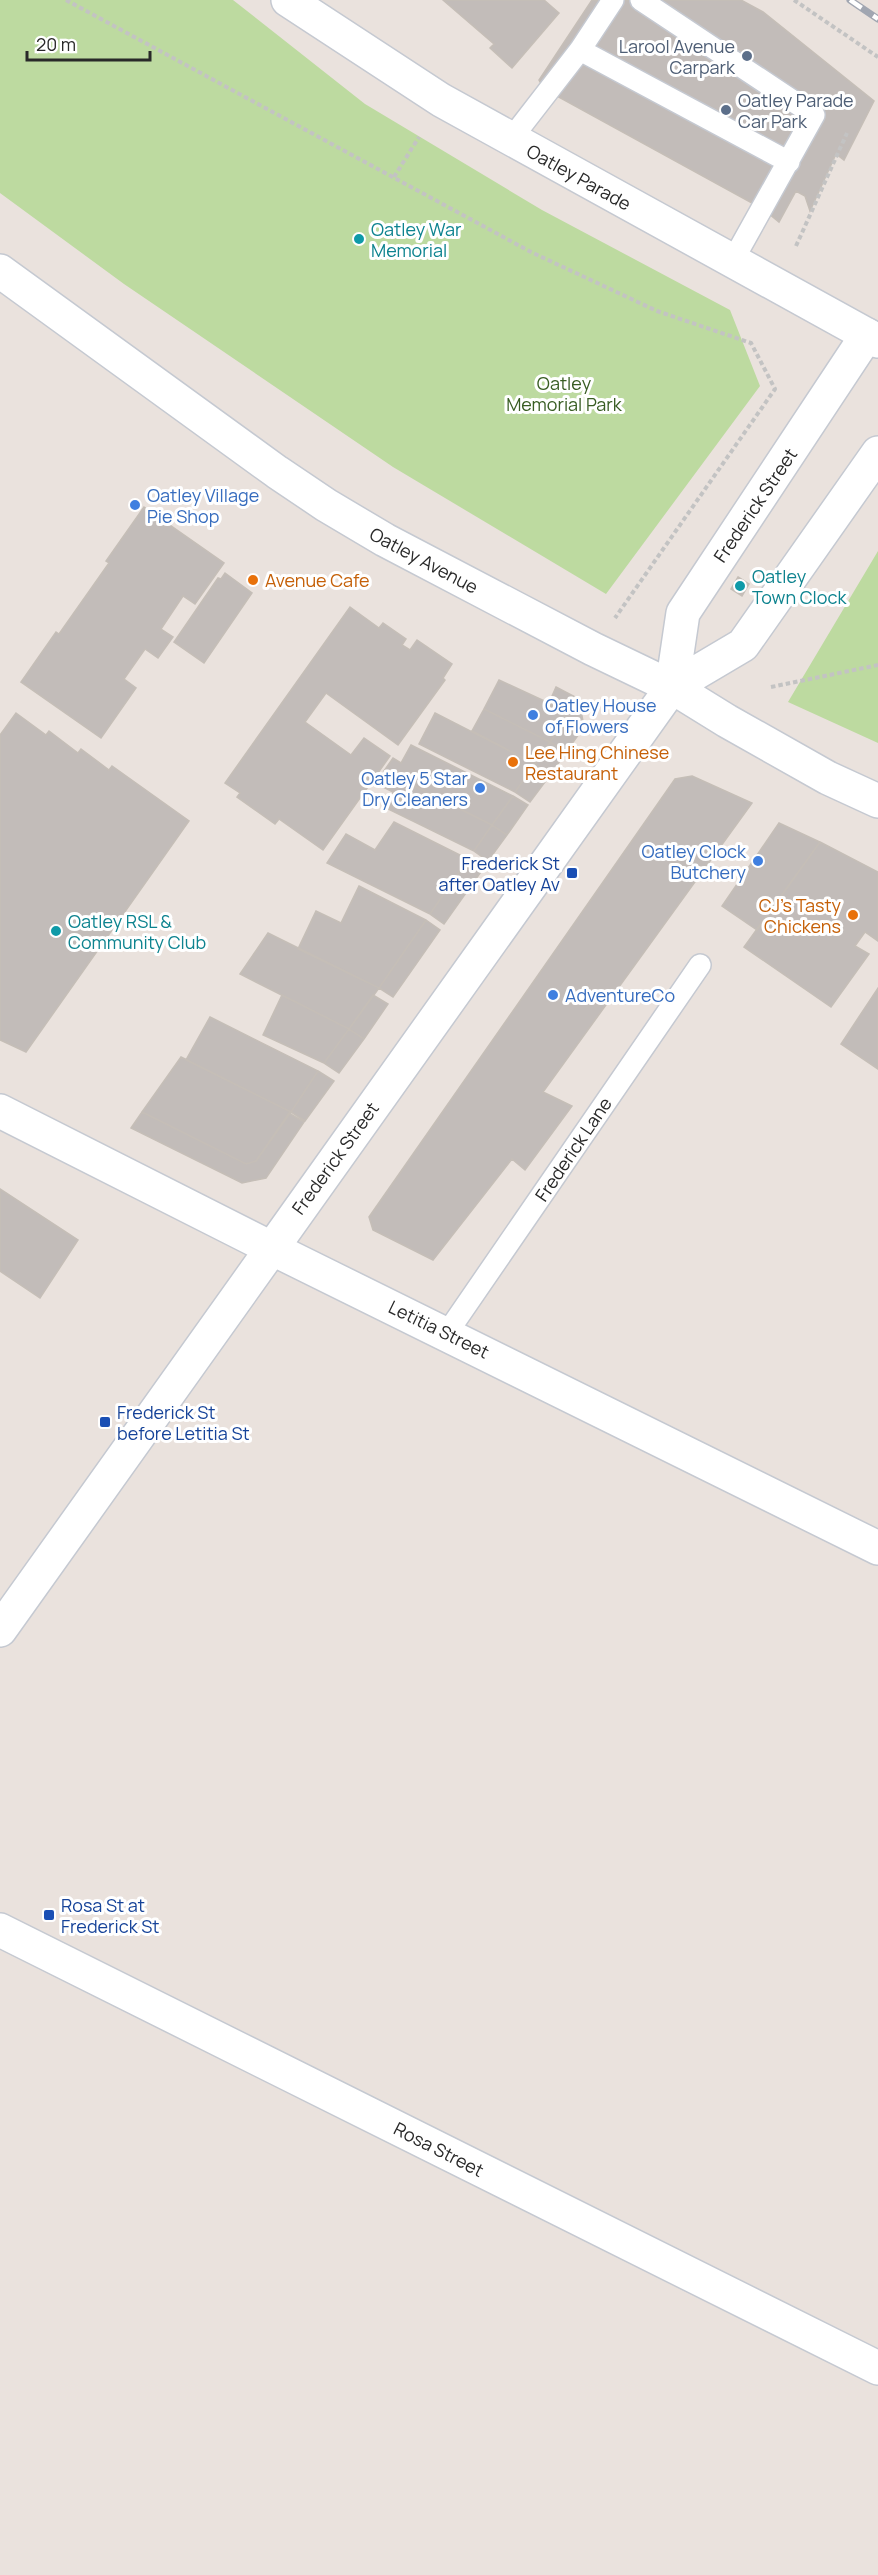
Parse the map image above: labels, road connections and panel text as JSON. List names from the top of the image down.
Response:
{
  "streets": {
    "street": [
      "Oatley Parade",
      "Frederick Street",
      "Oatley Avenue",
      "Letitia Street",
      "Rosa Street"
    ],
    "lane": ["Frederick Lane"]
  },
  "crossings": [
    ["Oatley Parade", "Frederick Street"],
    ["Frederick Street", "Oatley Avenue"],
    ["Frederick Street", "Letitia Street"],
    ["Frederick Lane", "Letitia Street"]
  ],
  "parks": ["Oatley Memorial Park"],
  "places": {
    "other": [
      "Larool Avenue Carpark",
      "Oatley Parade Car Park",
      "Oatley War Memorial",
      "Oatley Village Pie Shop",
      "Avenue Cafe",
      "Oatley Town Clock",
      "Oatley House of Flowers",
      "Lee Hing Chinese Restaurant",
      "Oatley 5 Star Dry Cleaners",
      "Oatley Clock Butchery",
      "CJ's Tasty Chickens",
      "Oatley RSL & Community Club",
      "AdventureCo"
    ],
    "transit": ["Frederick St after Oatley Av", "Frederick St before Letitia St", "Rosa St at Frederick St"]
  },
  "scale_bar": "20 m"
}
